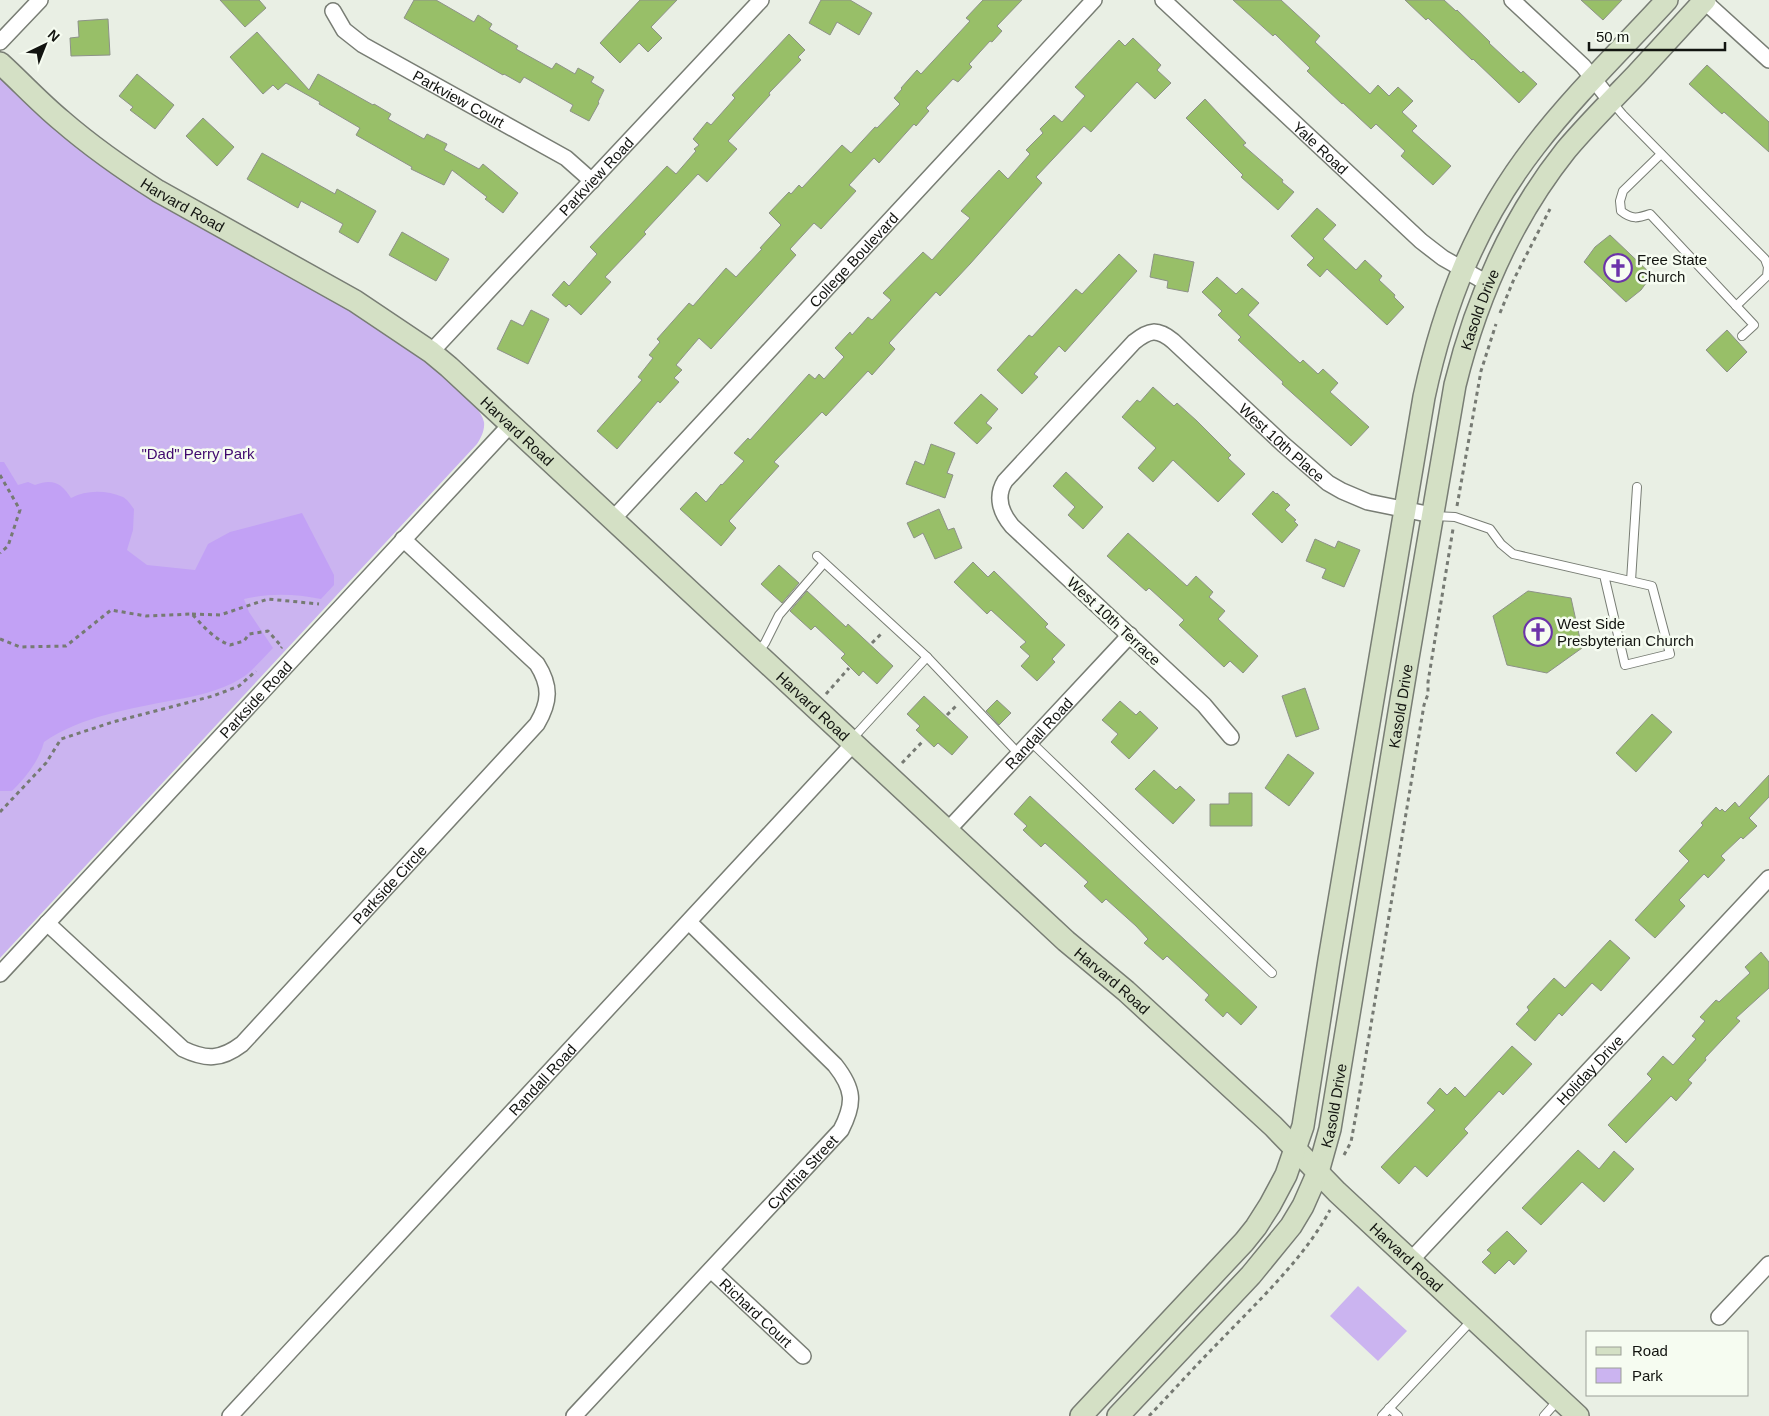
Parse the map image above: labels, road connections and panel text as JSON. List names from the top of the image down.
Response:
{
  "streets": {
    "main road": ["Harvard Road", "Kasold Drive"],
    "street": [
      "Parkview Court",
      "Yale Road",
      "Parkview Road",
      "College Boulevard",
      "West 10th Place",
      "West 10th Terrace",
      "Parkside Road",
      "Randall Road",
      "Parkside Circle",
      "Holiday Drive",
      "Cynthia Street",
      "Richard Court"
    ]
  },
  "crossings": [
    ["Parkview Court", "Parkview Road"],
    ["Yale Road", "Kasold Drive"],
    ["Parkview Road", "Harvard Road"],
    ["Harvard Road", "College Boulevard"],
    ["Harvard Road", "Kasold Drive"],
    ["Harvard Road", "Parkside Road"],
    ["Harvard Road", "Randall Road"],
    ["Harvard Road", "Holiday Drive"],
    ["Kasold Drive", "West 10th Place"],
    ["West 10th Place", "West 10th Terrace"],
    ["West 10th Terrace", "Randall Road"],
    ["Parkside Road", "Parkside Circle"],
    ["Randall Road", "Cynthia Street"],
    ["Cynthia Street", "Richard Court"]
  ],
  "parks": ["\"Dad\" Perry Park"],
  "places": {
    "church": ["Free State Church", "West Side Presbyterian Church"]
  },
  "legend": ["Road", "Park"],
  "scale_bar": "50 m",
  "north": "top right"
}
